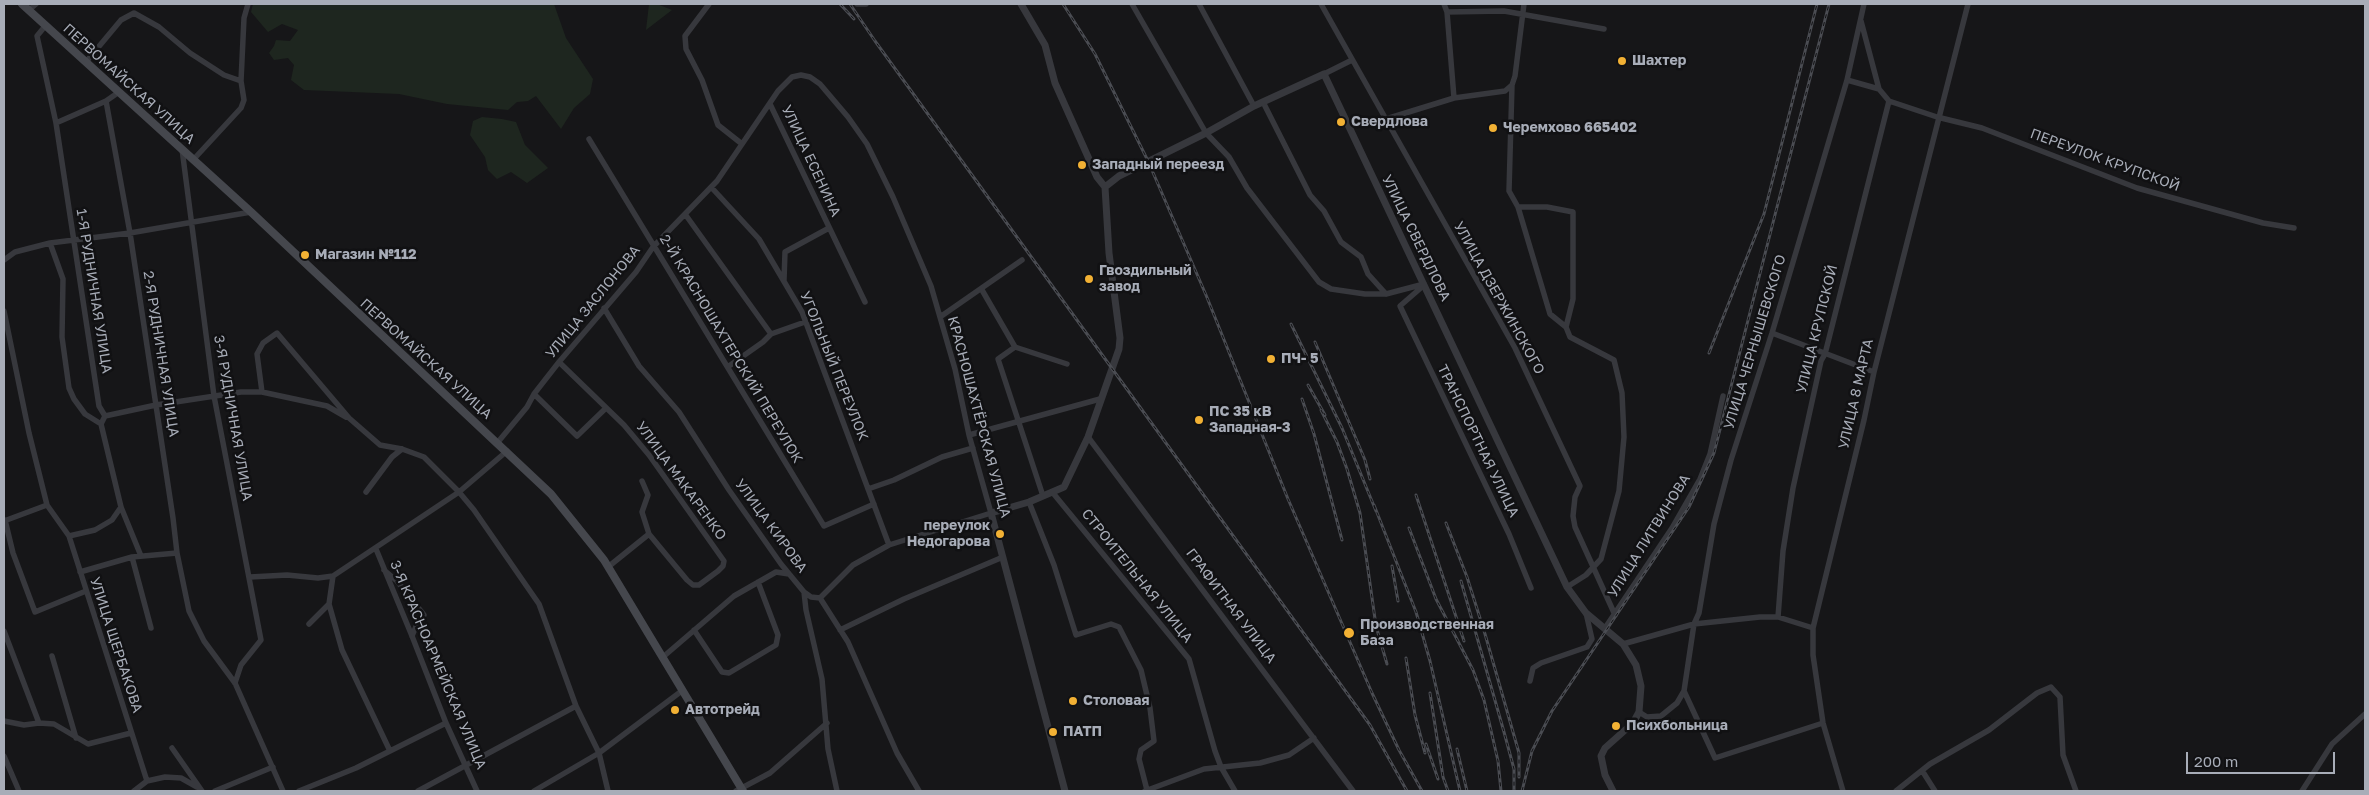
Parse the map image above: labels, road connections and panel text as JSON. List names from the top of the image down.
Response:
{
  "streets": {
    "main road": ["ПЕРВОМАЙСКАЯ УЛИЦА"],
    "street": [
      "ПЕРЕУЛОК КРУПСКОЙ",
      "УЛИЦА ЕСЕНИНА",
      "УЛИЦА СВЕРДЛОВА",
      "1-Я РУДНИЧНАЯ УЛИЦА",
      "УЛИЦА ДЗЕРЖИНСКОГО",
      "УЛИЦА ЗАСЛОНОВА",
      "УЛИЦА КРУПСКОЙ",
      "УЛИЦА ЧЕРНЫШЕВСКОГО",
      "2-Й КРАСНОШАХТЕРСКИЙ ПЕРЕУЛОК",
      "2-Я РУДНИЧНАЯ УЛИЦА",
      "УГОЛЬНЫЙ ПЕРЕУЛОК",
      "УЛИЦА 8 МАРТА",
      "КРАСНОШАХТЁРСКАЯ УЛИЦА",
      "3-Я РУДНИЧНАЯ УЛИЦА",
      "ТРАНСПОРТНАЯ УЛИЦА",
      "УЛИЦА МАКАРЕНКО",
      "УЛИЦА КИРОВА",
      "УЛИЦА ЛИТВИНОВА",
      "СТРОИТЕЛЬНАЯ УЛИЦА",
      "ГРАФИТНАЯ УЛИЦА",
      "УЛИЦА ЩЕРБАКОВА",
      "3-Я КРАСНОАРМЕЙСКАЯ УЛИЦА"
    ]
  },
  "crossings": [
    ["ПЕРВОМАЙСКАЯ УЛИЦА", "1-Я РУДНИЧНАЯ УЛИЦА"],
    ["ПЕРВОМАЙСКАЯ УЛИЦА", "УЛИЦА ЗАСЛОНОВА"],
    ["ПЕРВОМАЙСКАЯ УЛИЦА", "3-Я РУДНИЧНАЯ УЛИЦА"],
    ["ПЕРЕУЛОК КРУПСКОЙ", "УЛИЦА 8 МАРТА"],
    ["УЛИЦА ЕСЕНИНА", "УЛИЦА ЗАСЛОНОВА"],
    ["УЛИЦА СВЕРДЛОВА", "ТРАНСПОРТНАЯ УЛИЦА"],
    ["УЛИЦА СВЕРДЛОВА", "УЛИЦА ЛИТВИНОВА"],
    ["УЛИЦА ДЗЕРЖИНСКОГО", "УЛИЦА ЛИТВИНОВА"],
    ["УЛИЦА ЗАСЛОНОВА", "2-Й КРАСНОШАХТЕРСКИЙ ПЕРЕУЛОК"],
    ["УЛИЦА ЗАСЛОНОВА", "УГОЛЬНЫЙ ПЕРЕУЛОК"],
    ["УЛИЦА ЗАСЛОНОВА", "КРАСНОШАХТЁРСКАЯ УЛИЦА"],
    ["УЛИЦА ЗАСЛОНОВА", "УЛИЦА МАКАРЕНКО"],
    ["УЛИЦА ЗАСЛОНОВА", "УЛИЦА КИРОВА"],
    ["2-Й КРАСНОШАХТЕРСКИЙ ПЕРЕУЛОК", "УГОЛЬНЫЙ ПЕРЕУЛОК"],
    ["2-Я РУДНИЧНАЯ УЛИЦА", "3-Я РУДНИЧНАЯ УЛИЦА"]
  ],
  "places": [
    "Шахтер",
    "Свердлова",
    "Черемхово 665402",
    "Западный переезд",
    "Магазин №112",
    "Гвоздильный завод",
    "ПЧ- 5",
    "ПС 35 кВ Западная-3",
    "переулок Недогарова",
    "Производственная База",
    "Столовая",
    "Автотрейд",
    "Психбольница",
    "ПАТП"
  ],
  "scale_bar": "200 m"
}
